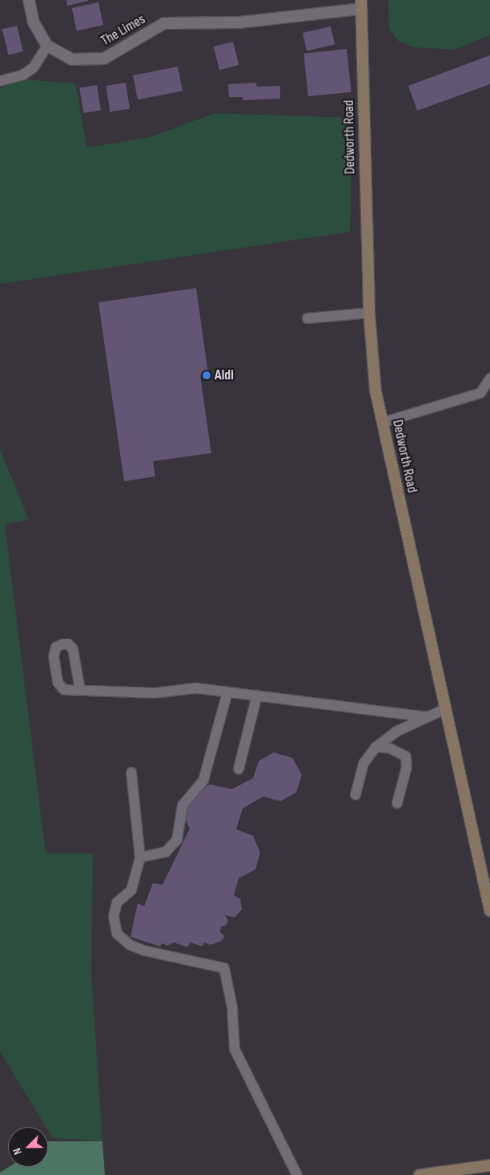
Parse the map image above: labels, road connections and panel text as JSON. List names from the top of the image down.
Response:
{
  "streets": {
    "main road": ["Dedworth Road"],
    "street": ["The Limes"]
  },
  "crossings": [
    ["The Limes", "Dedworth Road"]
  ],
  "places": ["Aldi"],
  "north": "bottom left"
}
